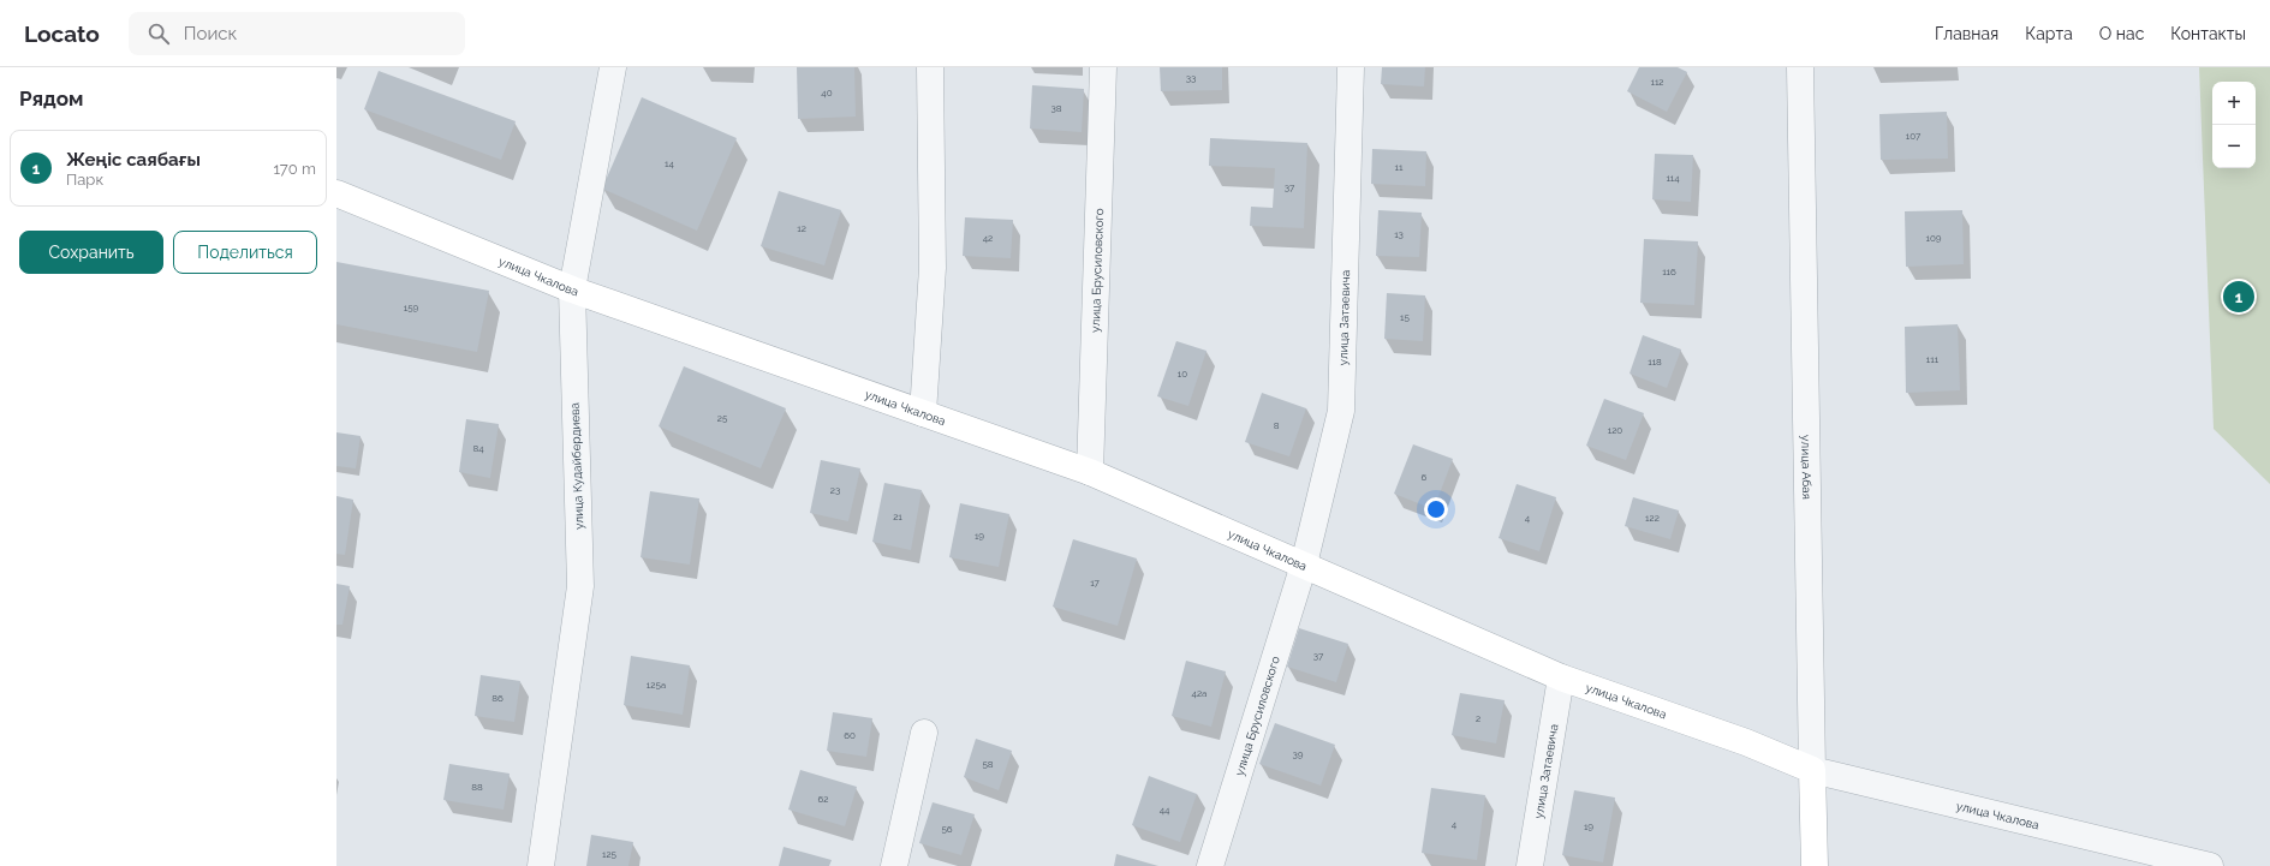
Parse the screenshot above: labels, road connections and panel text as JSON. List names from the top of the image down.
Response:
{
  "streets": {
    "street": [
      "улица Брусиловского",
      "улица Чкалова",
      "улица Затаевича",
      "улица Кудайбердиева",
      "улица Абая"
    ]
  },
  "crossings": [
    ["улица Брусиловского", "улица Чкалова"],
    ["улица Брусиловского", "улица Затаевича"],
    ["улица Чкалова", "улица Затаевича"],
    ["улица Чкалова", "улица Кудайбердиева"],
    ["улица Чкалова", "улица Абая"]
  ],
  "house_numbers": [
    "33",
    "112",
    "40",
    "38",
    "107",
    "14",
    "11",
    "114",
    "37",
    "12",
    "13",
    "42",
    "109",
    "116",
    "159",
    "15",
    "111",
    "118",
    "10",
    "25",
    "8",
    "120",
    "84",
    "6",
    "23",
    "21",
    "4",
    "122",
    "19",
    "17",
    "37",
    "125а",
    "42а",
    "86",
    "2",
    "60",
    "39",
    "58",
    "88",
    "62",
    "44",
    "4",
    "19",
    "56",
    "125"
  ],
  "page": {
    "header": "Locato",
    "search": "Поиск",
    "nav": [
      "Главная",
      "Карта",
      "О нас",
      "Контакты"
    ],
    "heading": "Рядом",
    "map_buttons": ["+", "−"],
    "list": [
      {
        "mark": "1",
        "name": "Жеңіс саябағы",
        "note": "Парк",
        "value": "170 m"
      }
    ],
    "buttons": ["Сохранить", "Поделиться"],
    "pins": "1"
  }
}
